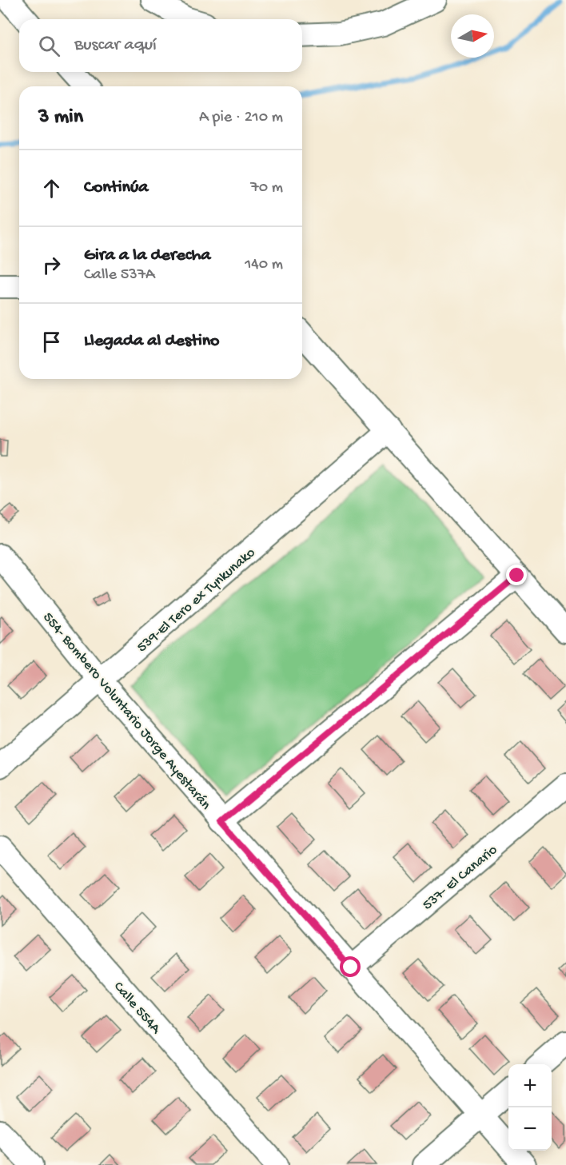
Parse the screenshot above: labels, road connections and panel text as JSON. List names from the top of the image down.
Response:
{
  "streets": {
    "street": [
      "539-El Tero ex Tynkunako",
      "554- Bombero Voluntario Jorge Ayestarán",
      "537- El Canario",
      "Calle 554A"
    ]
  },
  "crossings": [
    ["539-El Tero ex Tynkunako", "554- Bombero Voluntario Jorge Ayestarán"],
    ["554- Bombero Voluntario Jorge Ayestarán", "537- El Canario"]
  ],
  "north": "right",
  "page": {
    "search": "Buscar aquí",
    "heading": ["3 min", "A pie · 210 m"],
    "list": [
      ["Continúa", "70 m"],
      ["Gira a la derecha", "Calle 537A", "140 m"],
      "Llegada al destino"
    ],
    "map_buttons": ["+", "−"]
  }
}
